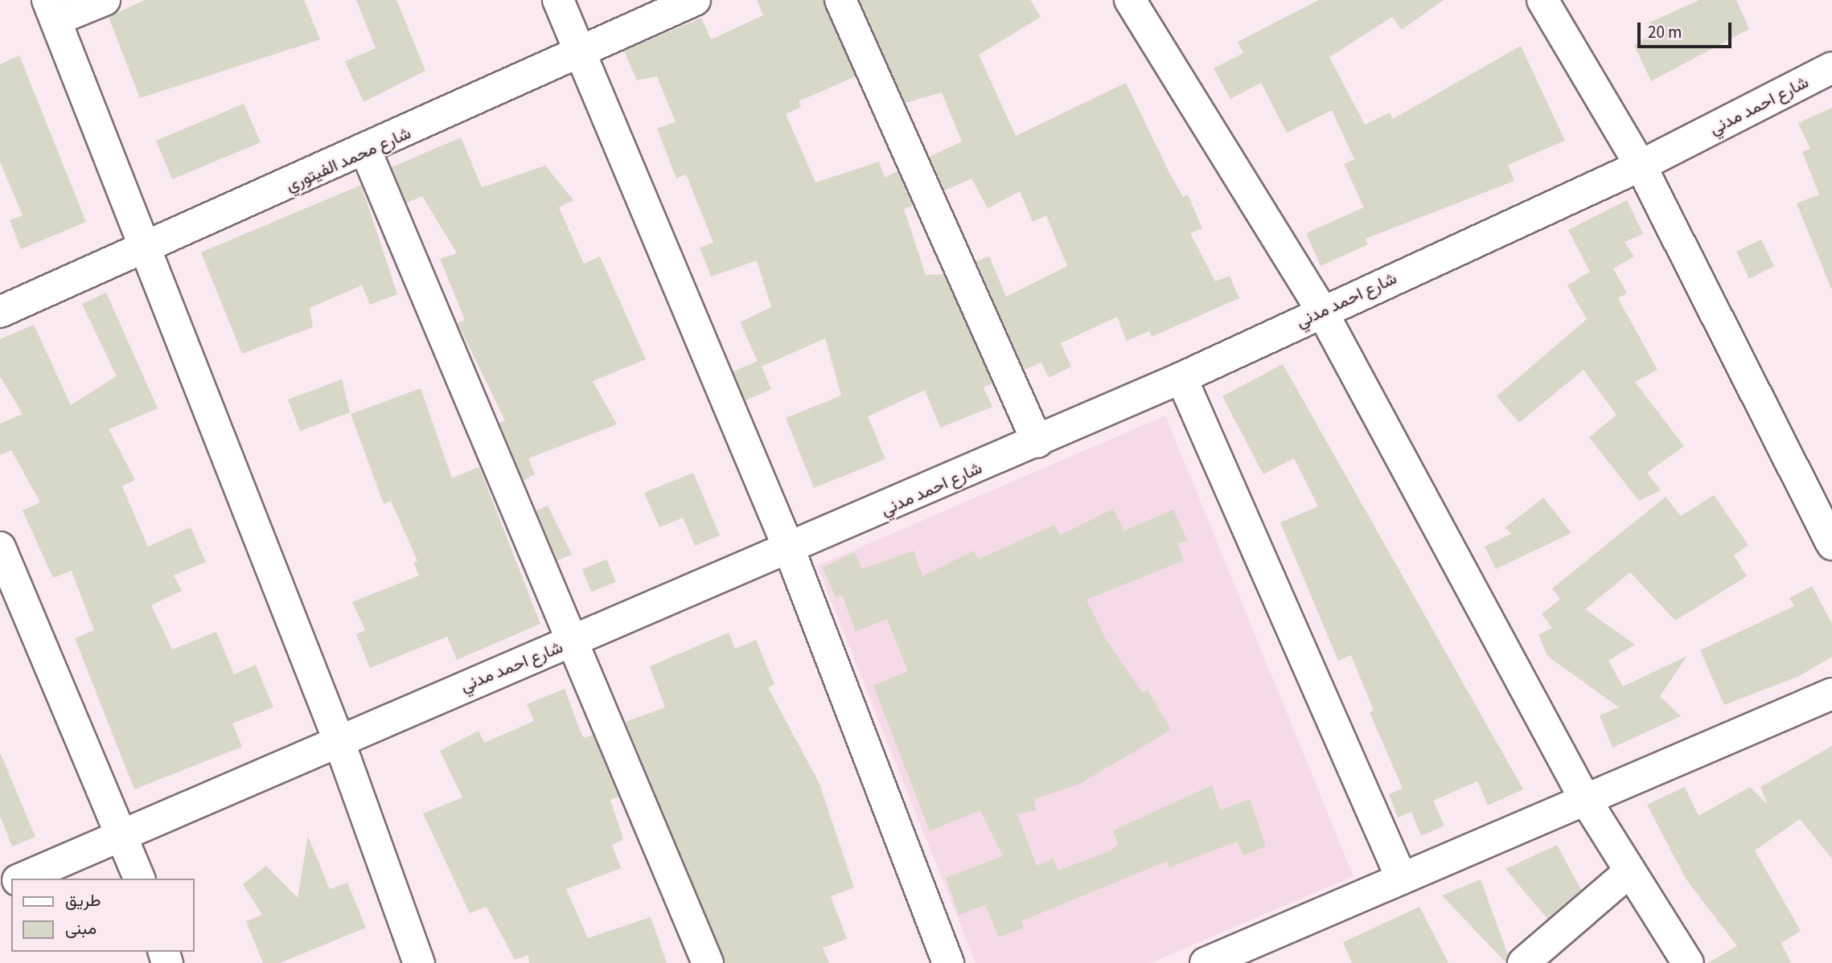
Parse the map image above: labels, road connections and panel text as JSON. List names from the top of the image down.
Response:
{
  "streets": {
    "street": ["شارع احمد مدني", "شارع محمد الفيتوري"]
  },
  "legend": ["طريق", "مبنى"],
  "scale_bar": "20 m"
}
